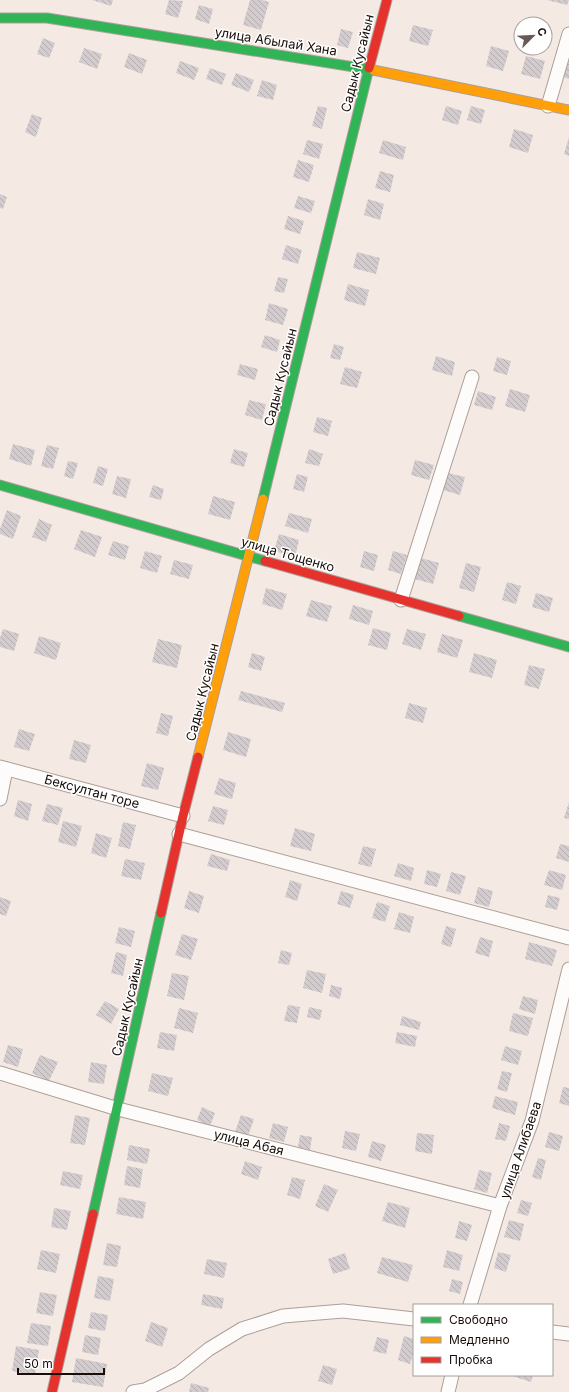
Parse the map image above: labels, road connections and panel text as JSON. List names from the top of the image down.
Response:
{
  "streets": {
    "street": [
      "улица Абылай Хана",
      "Садык Кусайын",
      "улица Тощенко",
      "Бексултан торе",
      "улица Абая",
      "улица Алибаева"
    ]
  },
  "crossings": [
    ["улица Абылай Хана", "Садык Кусайын"],
    ["Садык Кусайын", "улица Тощенко"],
    ["Садык Кусайын", "Бексултан торе"],
    ["Садык Кусайын", "улица Абая"],
    ["улица Абая", "улица Алибаева"]
  ],
  "legend": ["Свободно", "Медленно", "Пробка"],
  "scale_bar": "50 m",
  "north": "top right"
}
